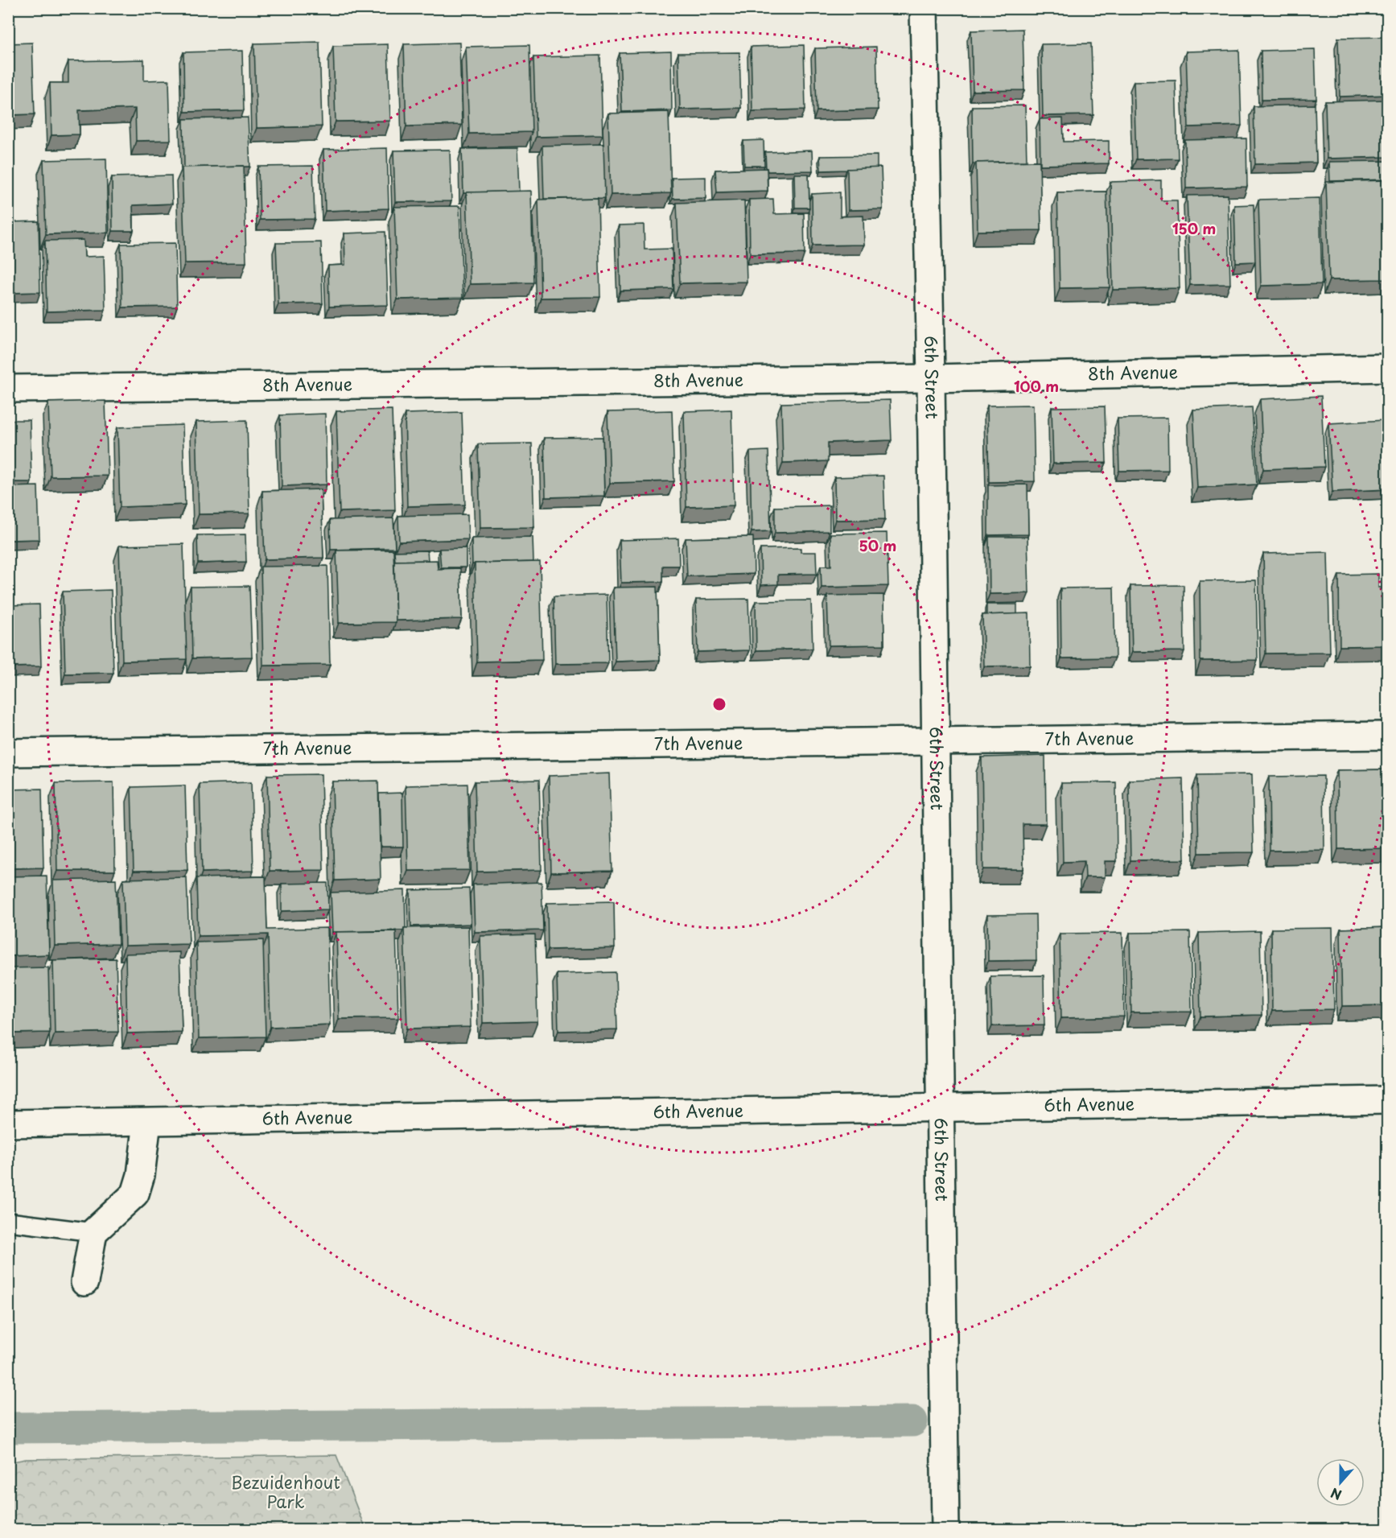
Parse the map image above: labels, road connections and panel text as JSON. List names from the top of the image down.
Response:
{
  "streets": {
    "street": [
      "8th Avenue",
      "6th Street",
      "7th Avenue",
      "6th Avenue"
    ]
  },
  "crossings": [
    ["8th Avenue", "6th Street"],
    ["6th Street", "7th Avenue"],
    ["6th Street", "6th Avenue"]
  ],
  "parks": ["Bezuidenhout Park"],
  "north": "bottom",
  "rings": ["150 m", "100 m", "50 m"]
}
